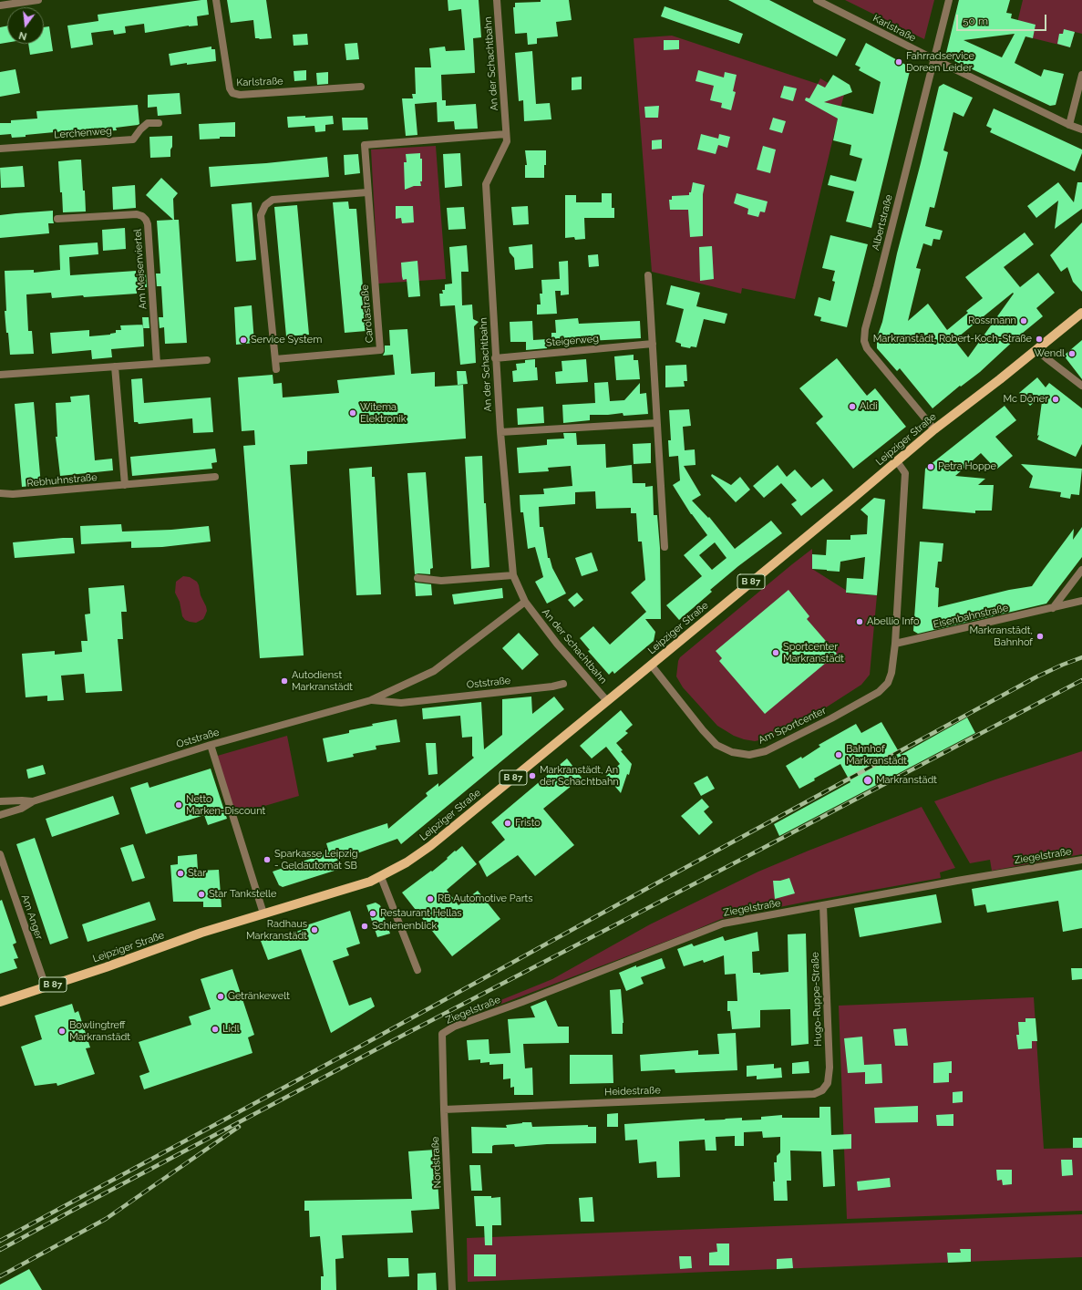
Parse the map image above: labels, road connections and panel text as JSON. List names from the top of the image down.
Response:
{
  "streets": {
    "main road": ["Leipziger Straße", "B 87"],
    "street": [
      "Karlstraße",
      "An der Schachtbahn",
      "Lerchenweg",
      "Albertstraße",
      "Am Meisenviertel",
      "Carolastraße",
      "Steigerweg",
      "Rebhuhnstraße",
      "Eisenbahnstraße",
      "Oststraße",
      "Am Sportcenter",
      "Ziegelstraße",
      "Am Anger",
      "Hugo-Ruppe-Straße",
      "Heidestraße",
      "Nordstraße"
    ]
  },
  "crossings": [
    ["Karlstraße", "Albertstraße"],
    ["An der Schachtbahn", "Carolastraße"],
    ["An der Schachtbahn", "Steigerweg"],
    ["An der Schachtbahn", "Leipziger Straße"],
    ["An der Schachtbahn", "Oststraße"],
    ["Albertstraße", "Leipziger Straße"],
    ["Leipziger Straße", "Am Sportcenter"],
    ["Leipziger Straße", "Am Anger"],
    ["Eisenbahnstraße", "Am Sportcenter"],
    ["Ziegelstraße", "Hugo-Ruppe-Straße"],
    ["Ziegelstraße", "Nordstraße"],
    ["Hugo-Ruppe-Straße", "Heidestraße"],
    ["Heidestraße", "Nordstraße"]
  ],
  "places": [
    "Fahrradservice Doreen Leider",
    "Rossmann",
    "Markranstädt, Robert-Koch-Straße",
    "Service System",
    "Wendl",
    "Mc Döner",
    "Aldi",
    "Witema Elektronik",
    "Petra Hoppe",
    "Abellio Info",
    "Markranstädt, Bahnhof",
    "Sportcenter Markranstädt",
    "Autodienst Markranstädt",
    "Bahnhof Markranstädt",
    "Markranstädt, An der Schachtbahn",
    "Markranstädt",
    "Netto Marken-Discount",
    "Fristo",
    "Sparkasse Leipzig - Geldautomat SB",
    "Star",
    "Star Tankstelle",
    "RB Automotive Parts",
    "Restaurant Hellas",
    "Schienenblick",
    "Radhaus Markranstädt",
    "Getränkewelt",
    "Lidl",
    "Bowlingtreff Markranstädt"
  ],
  "scale_bar": "50 m",
  "north": "bottom"
}
